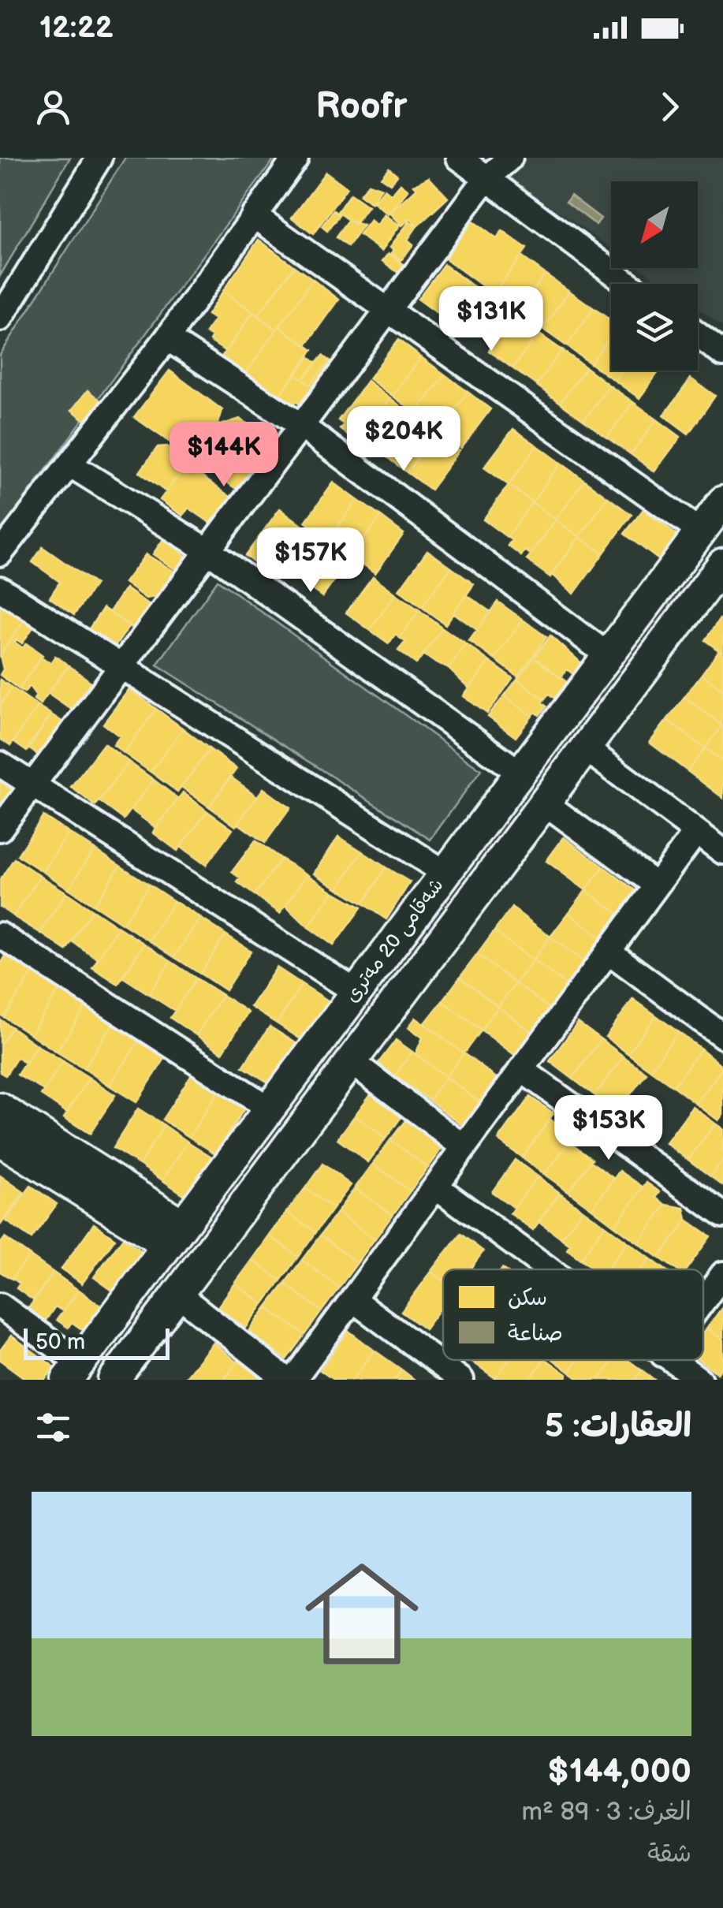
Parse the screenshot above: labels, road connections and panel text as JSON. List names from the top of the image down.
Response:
{
  "streets": {
    "main road": ["شەقامی 20 مەتری"]
  },
  "legend": ["سكن", "صناعة"],
  "scale_bar": "50 m",
  "north": "bottom left",
  "page": {
    "status": "12:22",
    "header": "Roofr",
    "price": [
      "$131K",
      "$204K",
      "$144K",
      "$157K",
      "$153K"
    ],
    "scale": "50 m",
    "heading": "العقارات: 5",
    "list": [
      {
        "name": "$144,000",
        "note": "الغرف: 3 · 89 m² · شقة"
      }
    ]
  }
}
